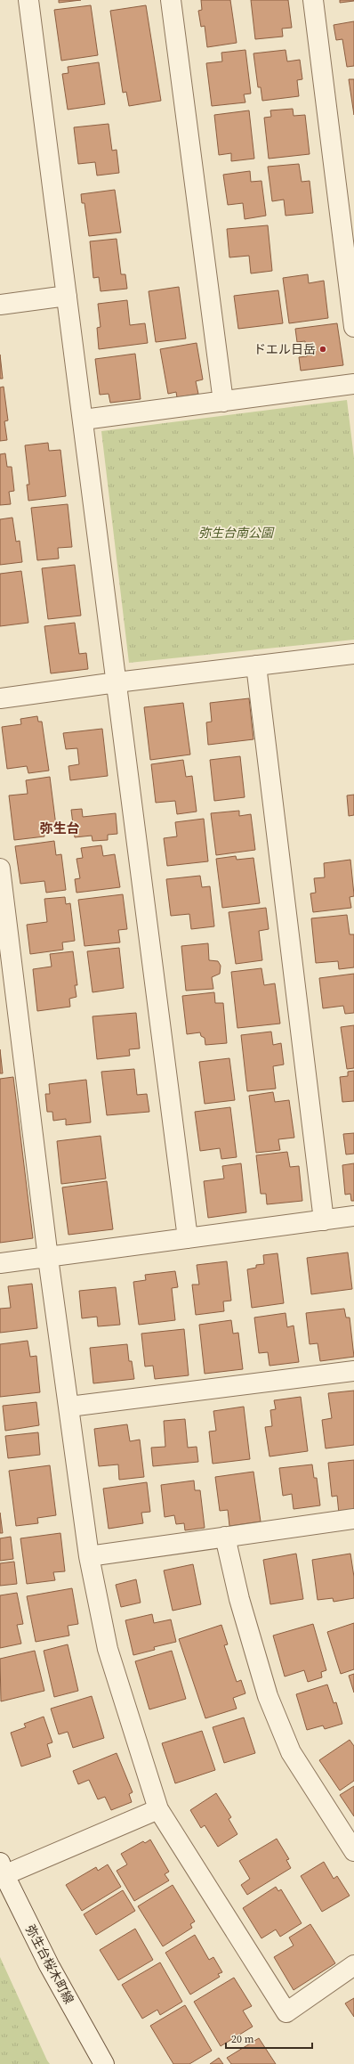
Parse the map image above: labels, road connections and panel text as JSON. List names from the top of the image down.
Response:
{
  "streets": {
    "street": ["弥生台桜木町線"]
  },
  "districts": ["弥生台"],
  "parks": ["弥生台南公園"],
  "places": ["ドエル日岳"],
  "scale_bar": "20 m"
}
